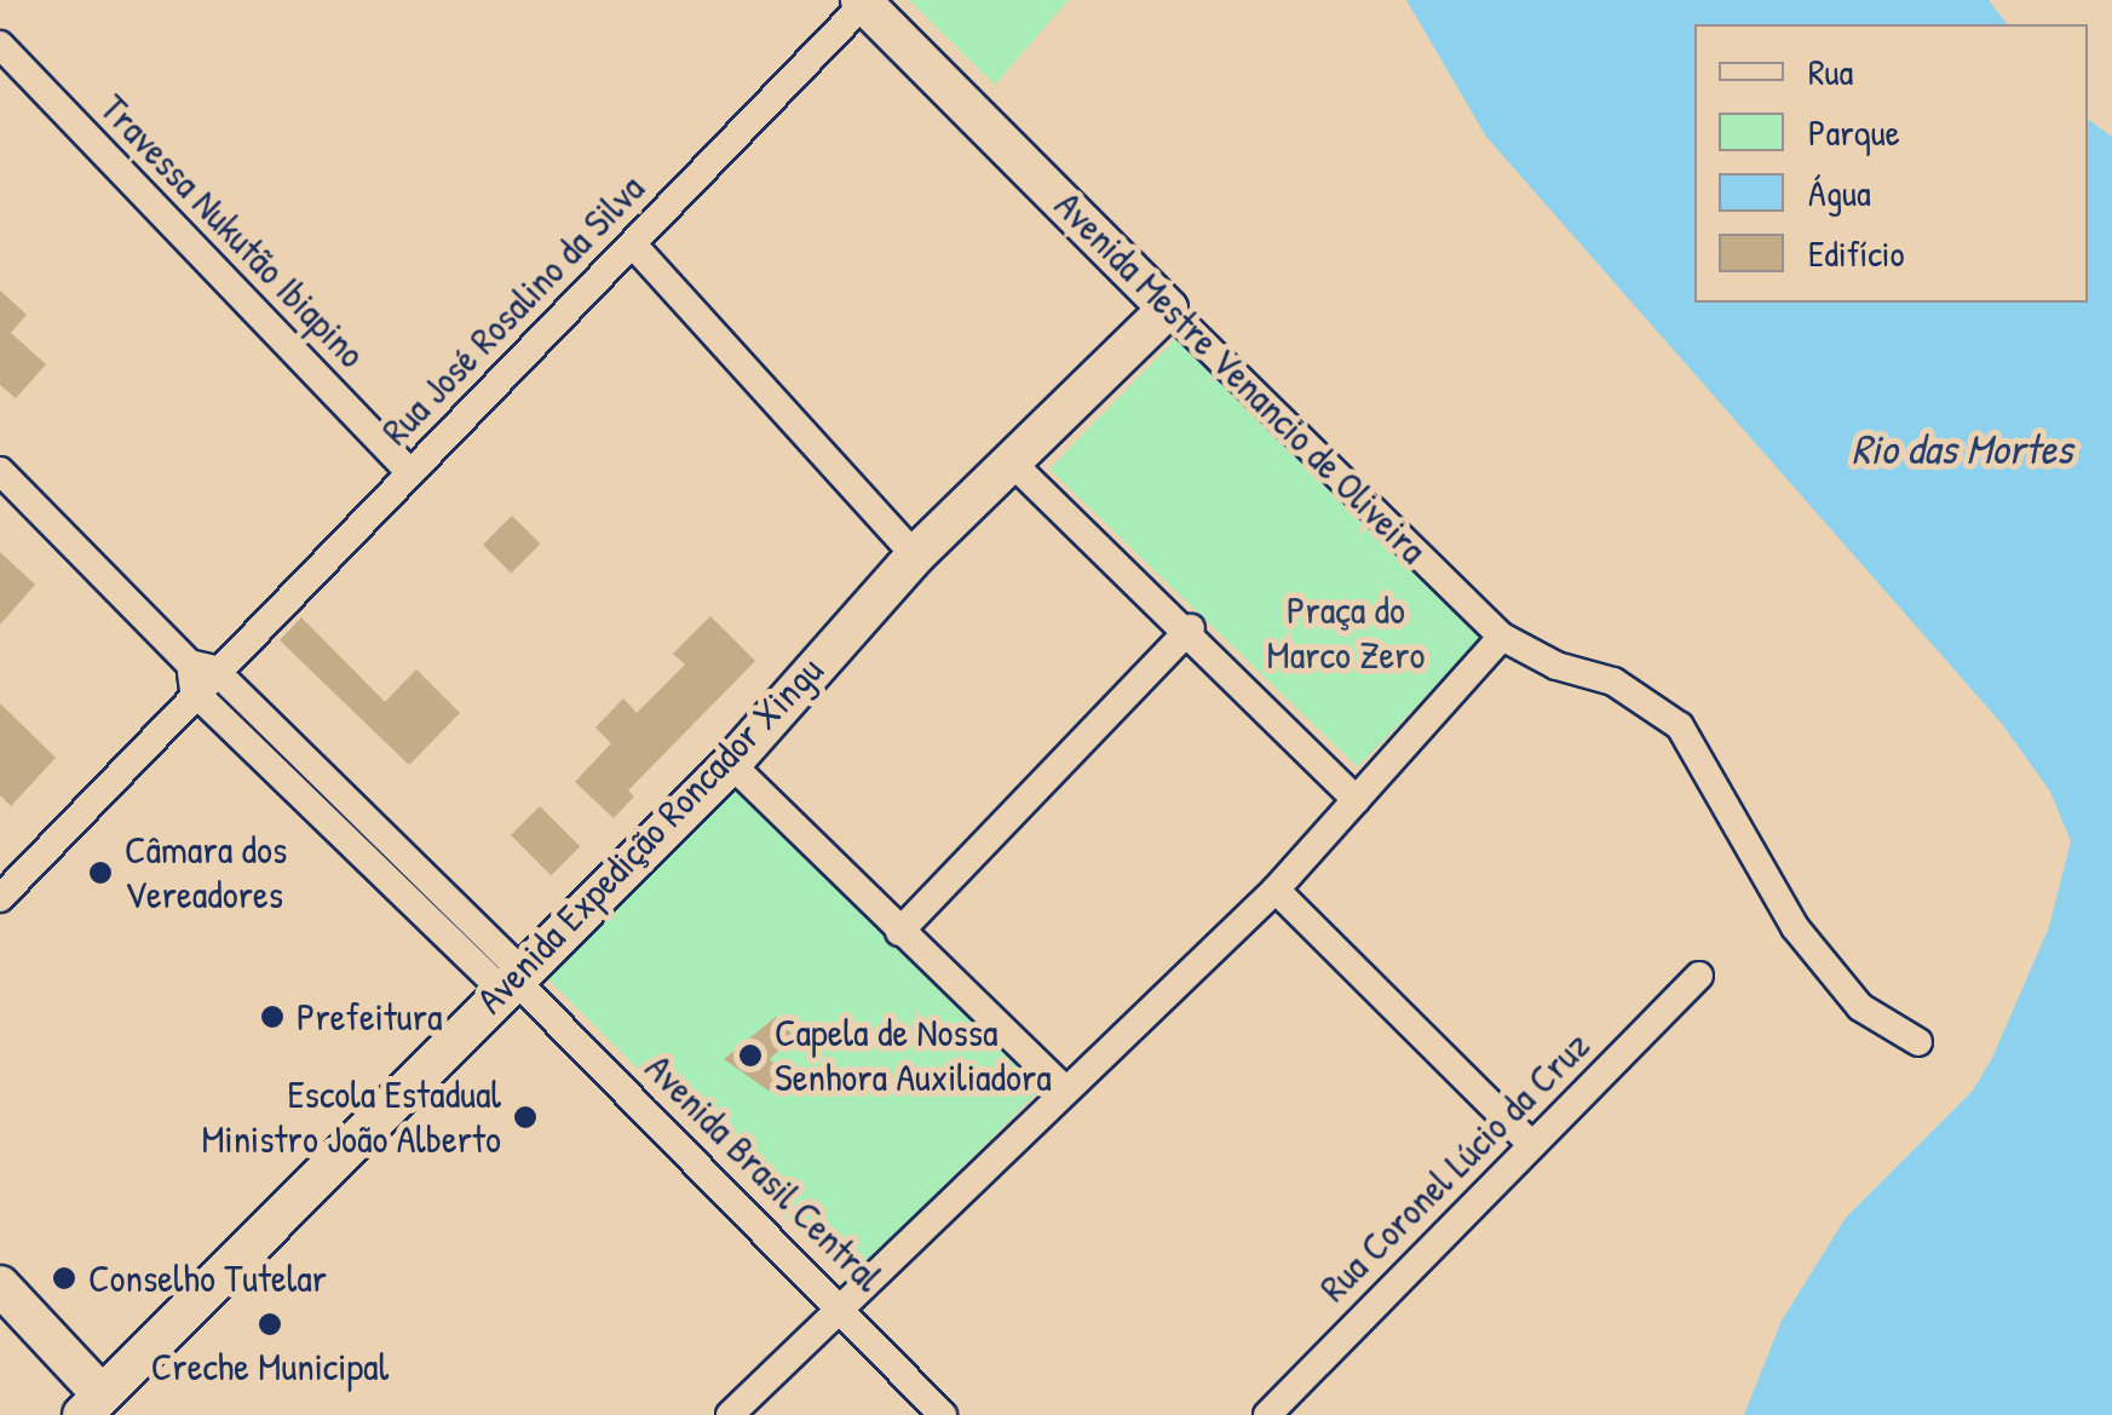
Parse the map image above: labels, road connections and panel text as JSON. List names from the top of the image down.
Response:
{
  "streets": {
    "street": [
      "Travessa Nukutão Ibiapino",
      "Rua José Rosalino da Silva",
      "Avenida Mestre Venancio de Oliveira",
      "Avenida Expedição Roncador Xingu",
      "Rua Coronel Lúcio da Cruz",
      "Avenida Brasil Central"
    ]
  },
  "crossings": [
    ["Travessa Nukutão Ibiapino", "Rua José Rosalino da Silva"],
    ["Rua José Rosalino da Silva", "Avenida Mestre Venancio de Oliveira"],
    ["Rua José Rosalino da Silva", "Avenida Brasil Central"],
    ["Avenida Mestre Venancio de Oliveira", "Avenida Expedição Roncador Xingu"],
    ["Avenida Expedição Roncador Xingu", "Avenida Brasil Central"]
  ],
  "water": ["Rio das Mortes"],
  "parks": ["Praça do Marco Zero"],
  "places": [
    "Câmara dos Vereadores",
    "Prefeitura",
    "Capela de Nossa Senhora Auxiliadora",
    "Escola Estadual Ministro João Alberto",
    "Conselho Tutelar",
    "Creche Municipal"
  ],
  "legend": [
    "Rua",
    "Parque",
    "Água",
    "Edifício"
  ]
}
